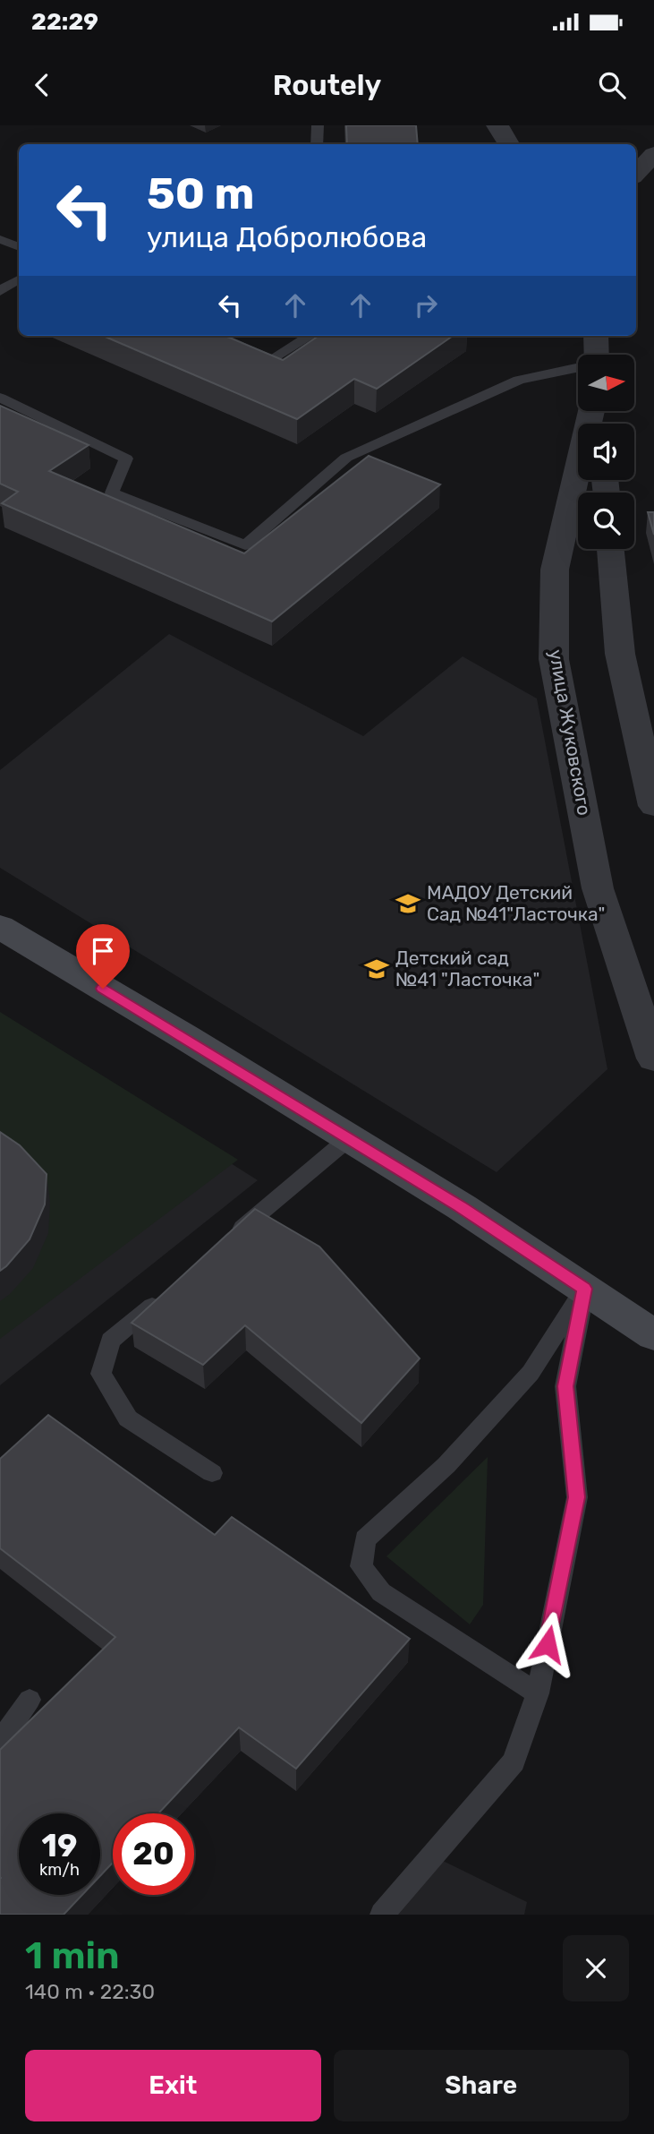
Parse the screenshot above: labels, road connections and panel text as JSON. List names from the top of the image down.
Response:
{
  "streets": {
    "street": ["улица Жуковского"]
  },
  "places": {
    "school or university": ["МАДОУ Детский Сад №41\"Ласточка\"", "Детский сад №41 \"Ласточка\""]
  },
  "north": "right",
  "page": {
    "status": "22:29",
    "header": "Routely",
    "turn": ["50 m", "улица Добролюбова"],
    "speed": "19 km/h",
    "limit": "20",
    "heading": ["1 min", "140 m · 22:30"],
    "buttons": ["Exit", "Share"]
  }
}
